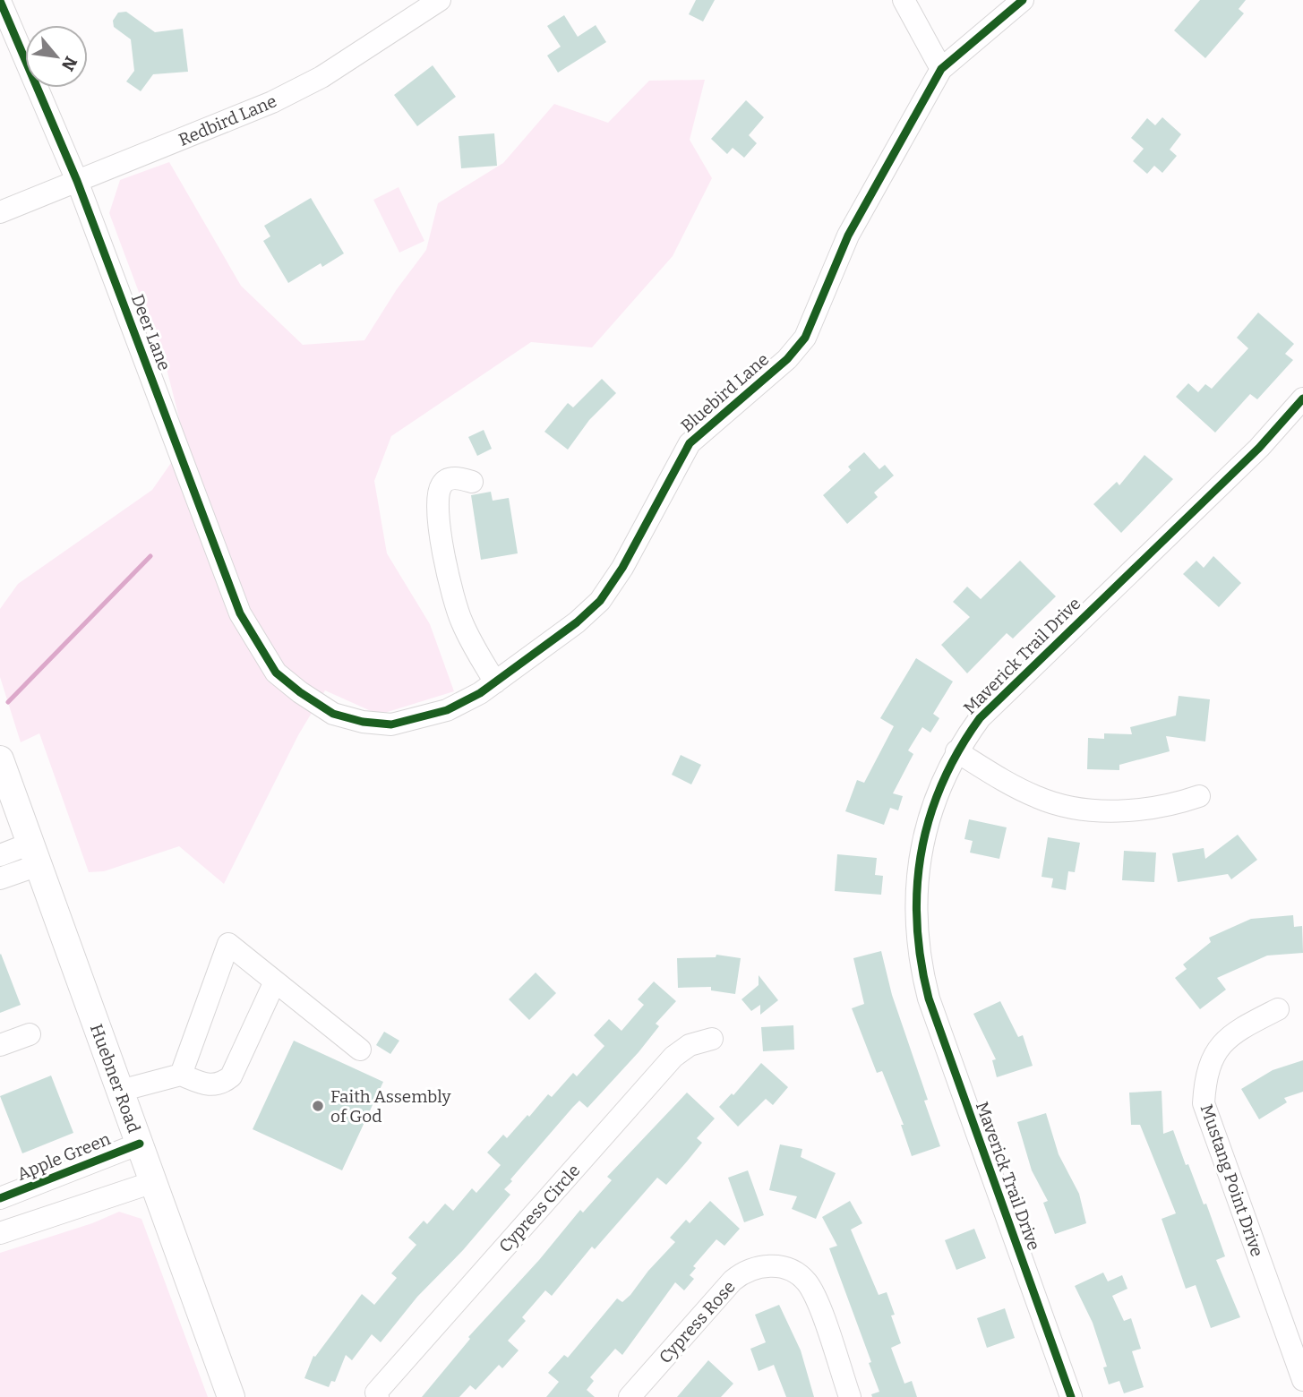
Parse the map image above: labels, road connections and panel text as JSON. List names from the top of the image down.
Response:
{
  "streets": {
    "main road": ["Huebner Road"],
    "street": [
      "Redbird Lane",
      "Deer Lane",
      "Bluebird Lane",
      "Maverick Trail Drive",
      "Apple Green",
      "Mustang Point Drive",
      "Cypress Circle",
      "Cypress Rose"
    ]
  },
  "crossings": [
    ["Redbird Lane", "Deer Lane"],
    ["Deer Lane", "Bluebird Lane"],
    ["Huebner Road", "Apple Green"]
  ],
  "places": ["Faith Assembly of God"],
  "north": "bottom right"
}
